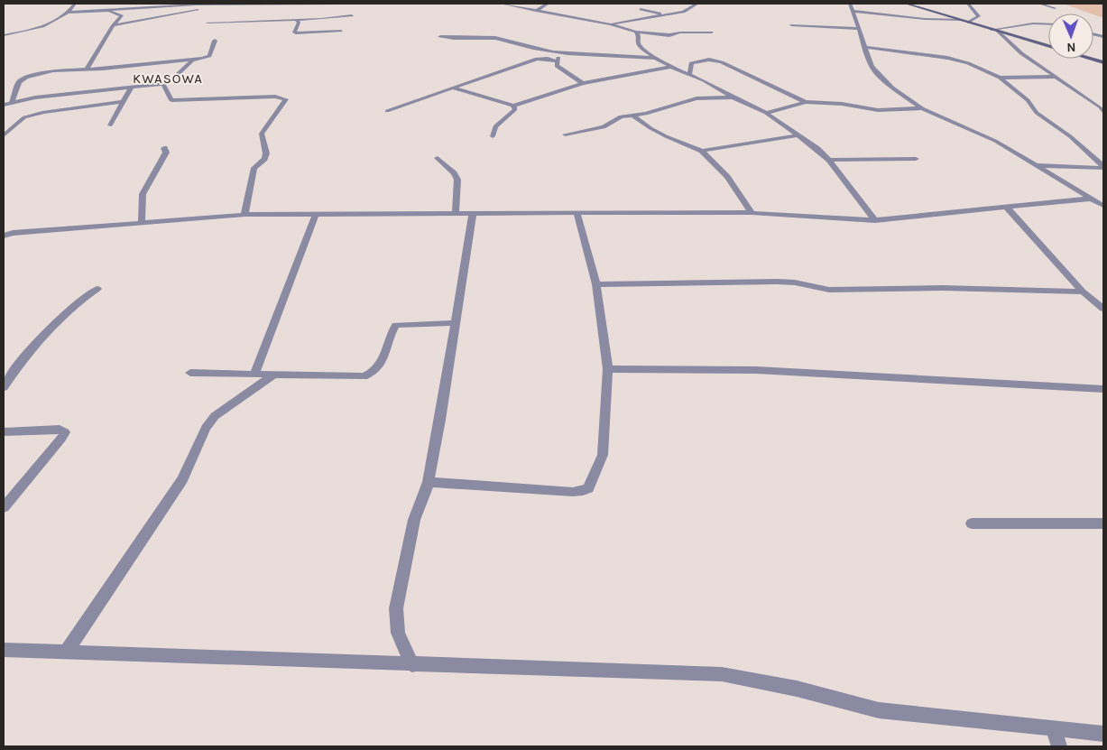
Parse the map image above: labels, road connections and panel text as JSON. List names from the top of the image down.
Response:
{
  "districts": ["KWASOWA"],
  "north": "bottom"
}
